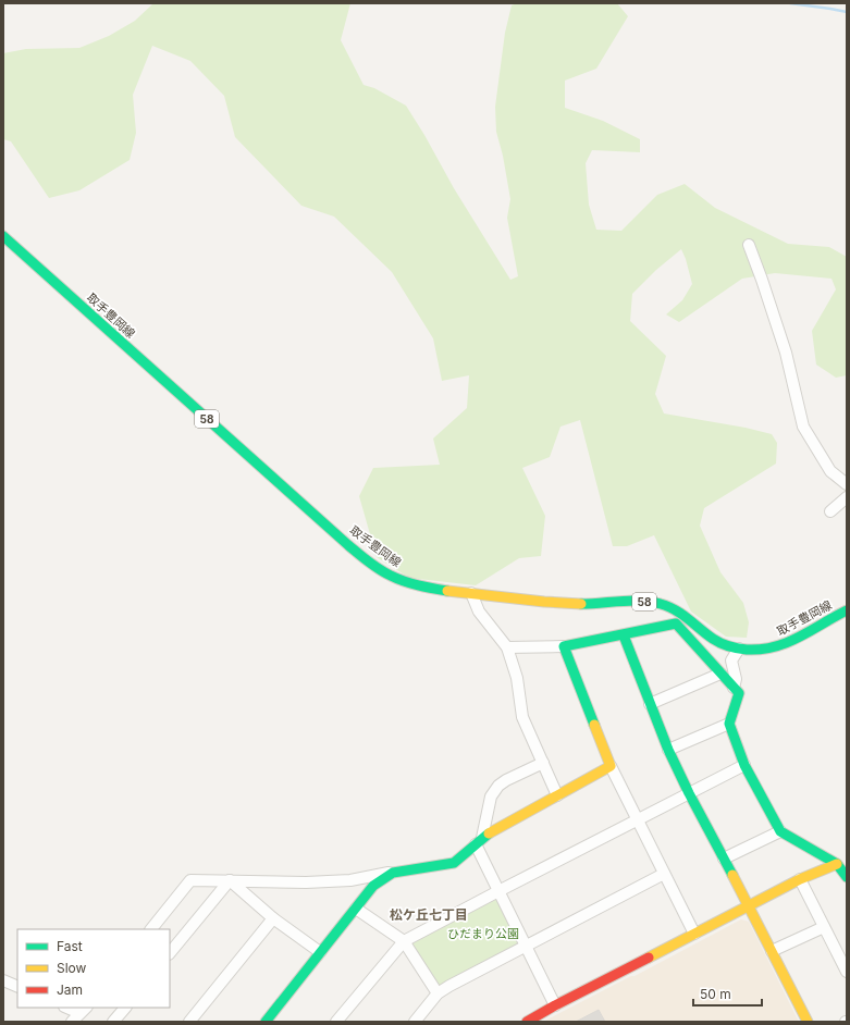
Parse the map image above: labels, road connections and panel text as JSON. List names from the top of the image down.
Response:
{
  "streets": {
    "street": ["取手豊岡線", "58"]
  },
  "districts": ["松ケ丘七丁目"],
  "parks": ["ひだまり公園"],
  "legend": ["Fast", "Slow", "Jam"],
  "scale_bar": "50 m"
}
